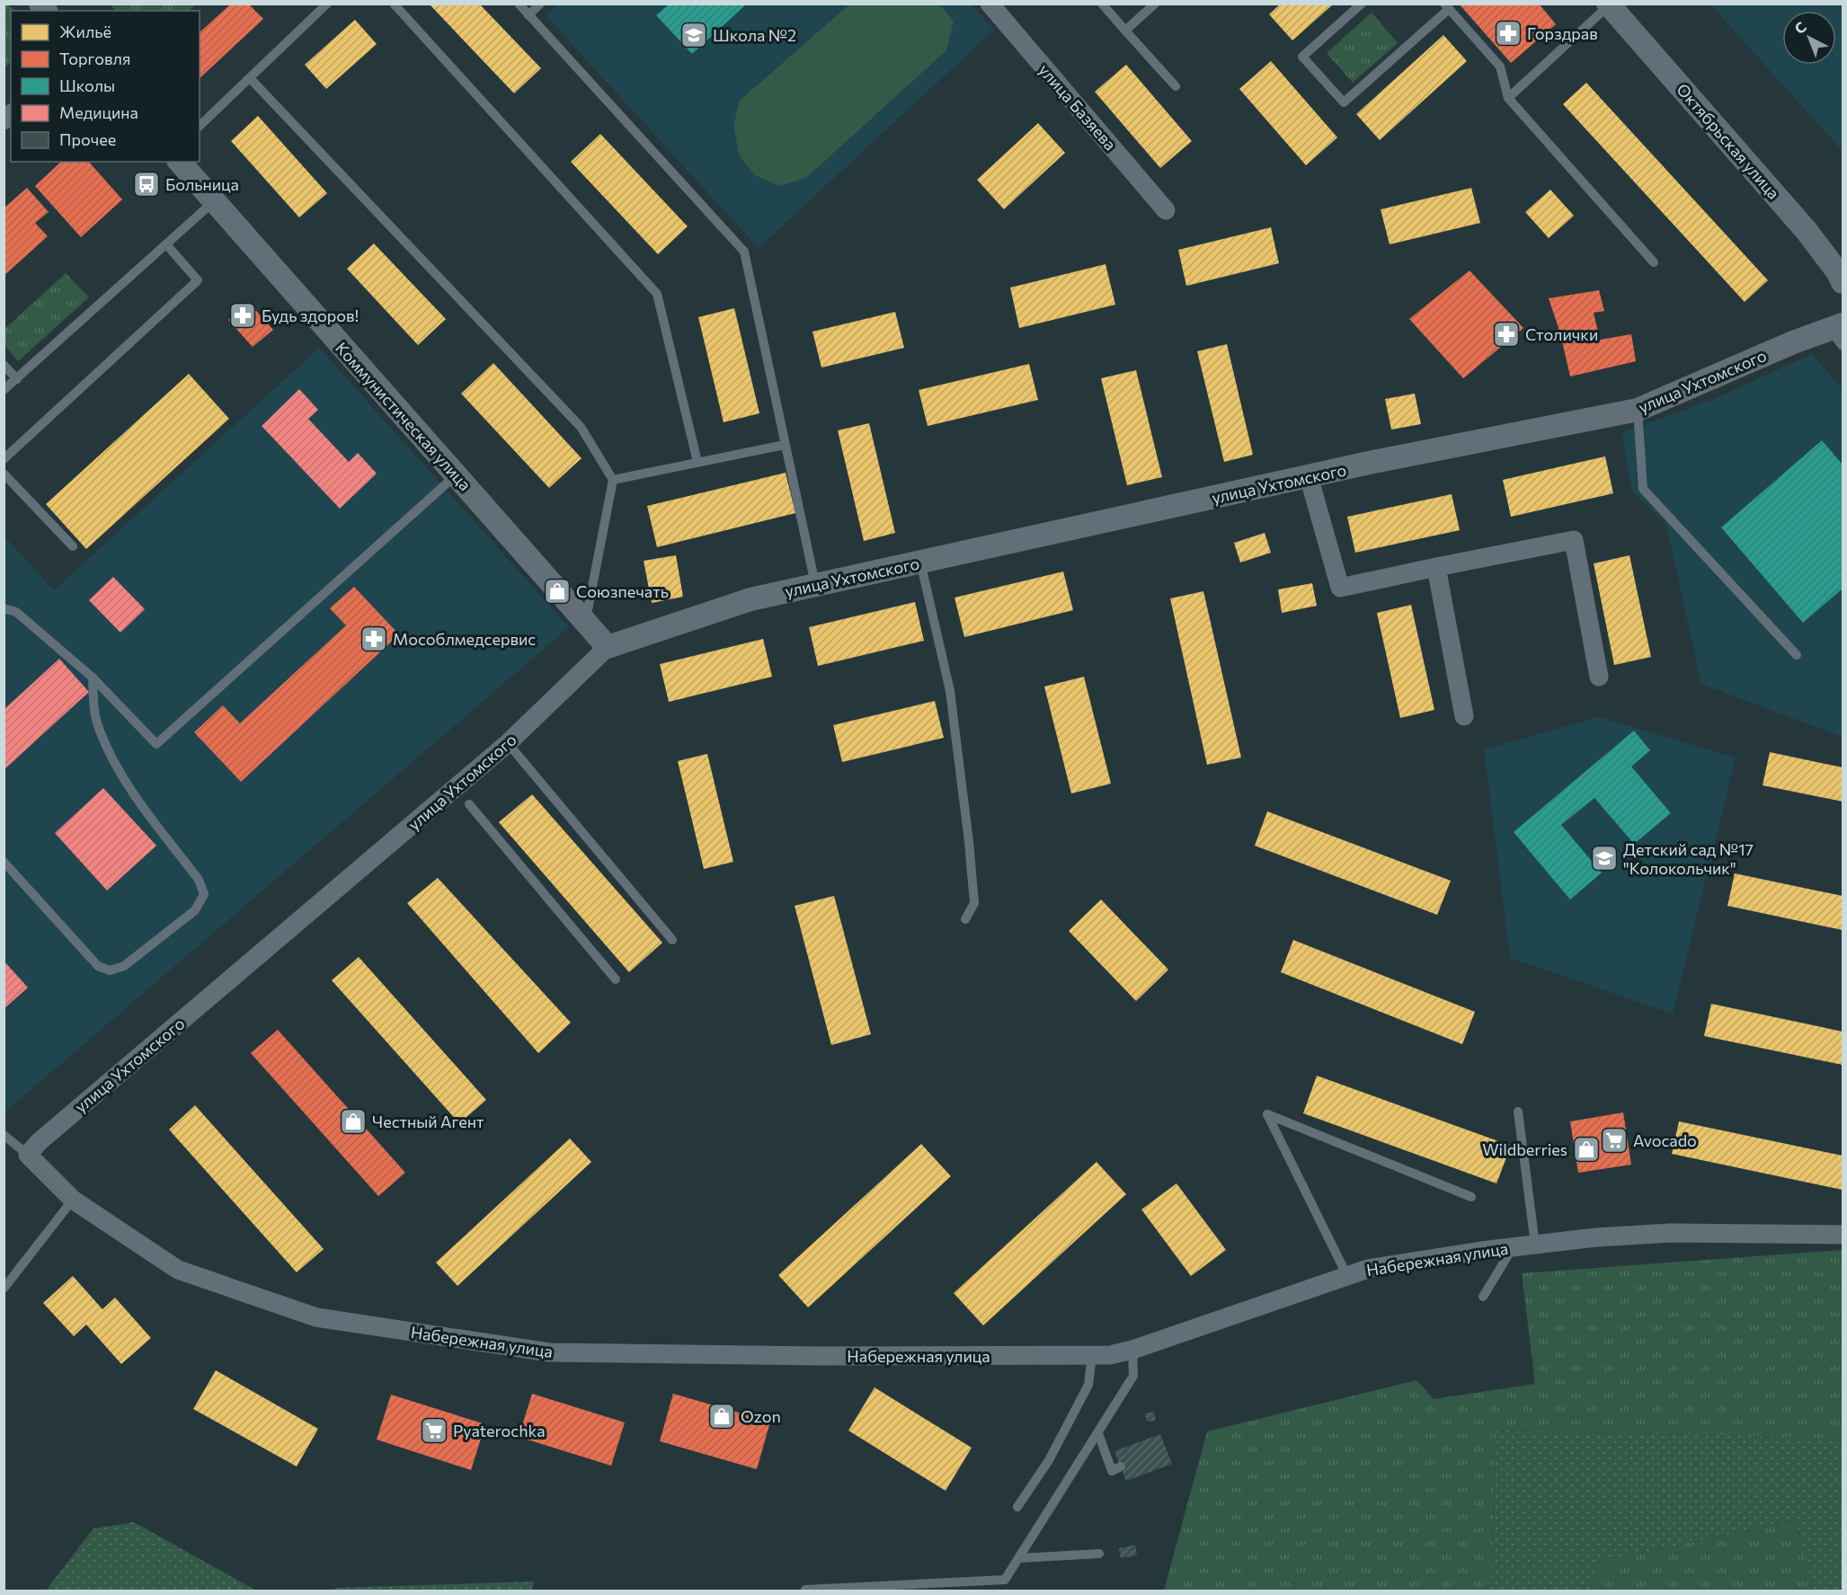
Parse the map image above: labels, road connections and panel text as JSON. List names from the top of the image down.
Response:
{
  "streets": {
    "street": [
      "улица Базяева",
      "Октябрьская улица",
      "улица Ухтомского",
      "Коммунистическая улица",
      "Набережная улица"
    ]
  },
  "crossings": [
    ["улица Ухтомского", "Коммунистическая улица"],
    ["улица Ухтомского", "Набережная улица"]
  ],
  "places": {
    "pharmacy": [
      "Горздрав",
      "Будь здоров!",
      "Столички",
      "Мособлмедсервис"
    ],
    "school or university": ["Школа №2", "Детский сад №17 \"Колокольчик\""],
    "bus stop": ["Больница"],
    "shop": [
      "Союзпечать",
      "Честный Агент",
      "Wildberries",
      "Ozon"
    ],
    "supermarket": ["Avocado", "Pyaterochka"]
  },
  "legend": [
    "Жильё",
    "Торговля",
    "Школы",
    "Медицина",
    "Прочее"
  ],
  "north": "top left"
}
